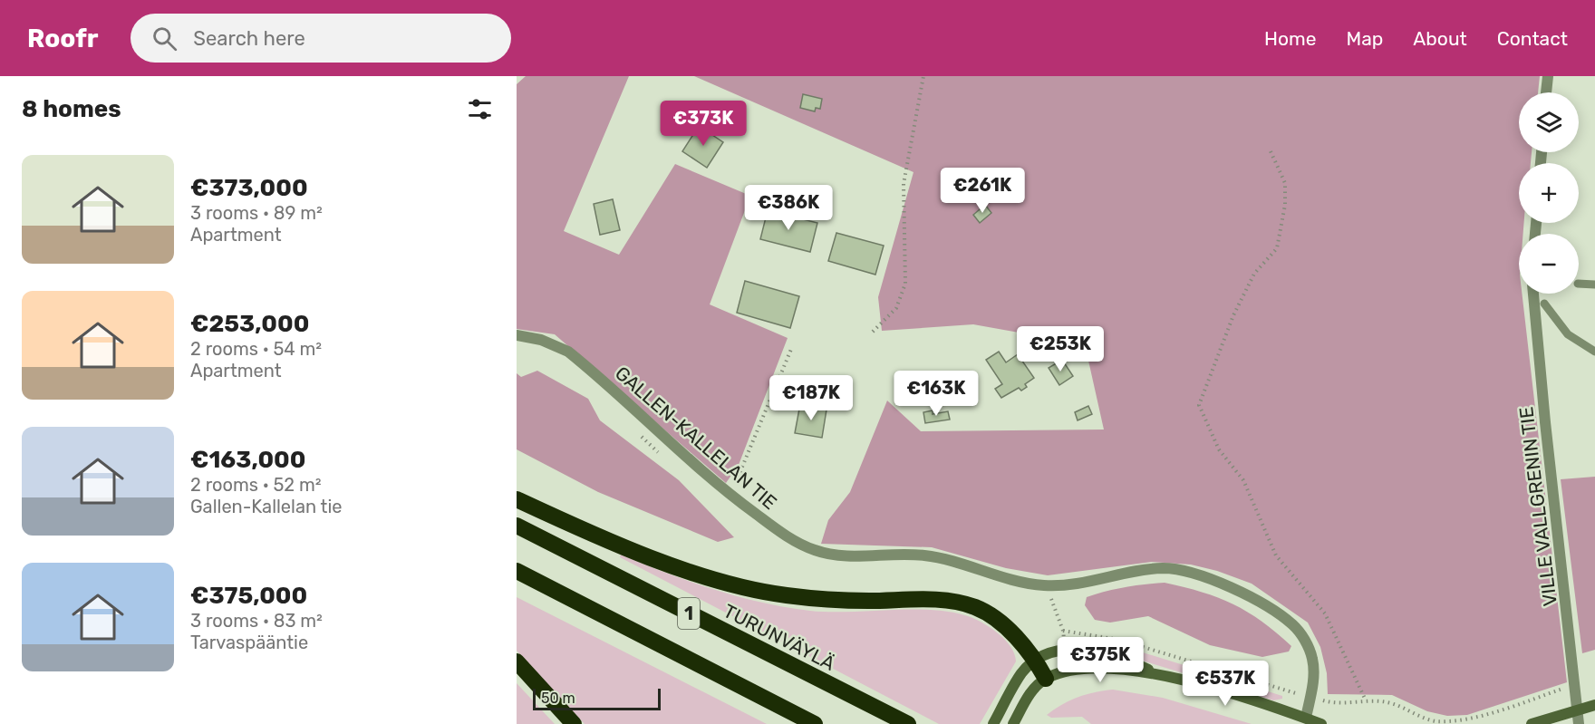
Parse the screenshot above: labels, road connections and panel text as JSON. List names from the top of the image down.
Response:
{
  "streets": {
    "highway": ["1", "TURUNVÄYLÄ"],
    "street": ["GALLEN-KALLELAN TIE", "VILLE VALLGRENIN TIE"]
  },
  "scale_bar": "50 m",
  "page": {
    "header": "Roofr",
    "search": "Search here",
    "nav": [
      "Home",
      "Map",
      "About",
      "Contact"
    ],
    "heading": "8 homes",
    "map_buttons": ["+", "−"],
    "price": [
      "€373K",
      "€261K",
      "€386K",
      "€253K",
      "€163K",
      "€187K",
      "€375K",
      "€537K"
    ],
    "list": [
      {
        "name": "€373,000",
        "note": "3 rooms · 89 m² · Apartment"
      },
      {
        "name": "€253,000",
        "note": "2 rooms · 54 m² · Apartment"
      },
      {
        "name": "€163,000",
        "note": "2 rooms · 52 m² · Gallen-Kallelan tie"
      },
      {
        "name": "€375,000",
        "note": "3 rooms · 83 m² · Tarvaspääntie"
      }
    ],
    "scale": "50 m"
  }
}
